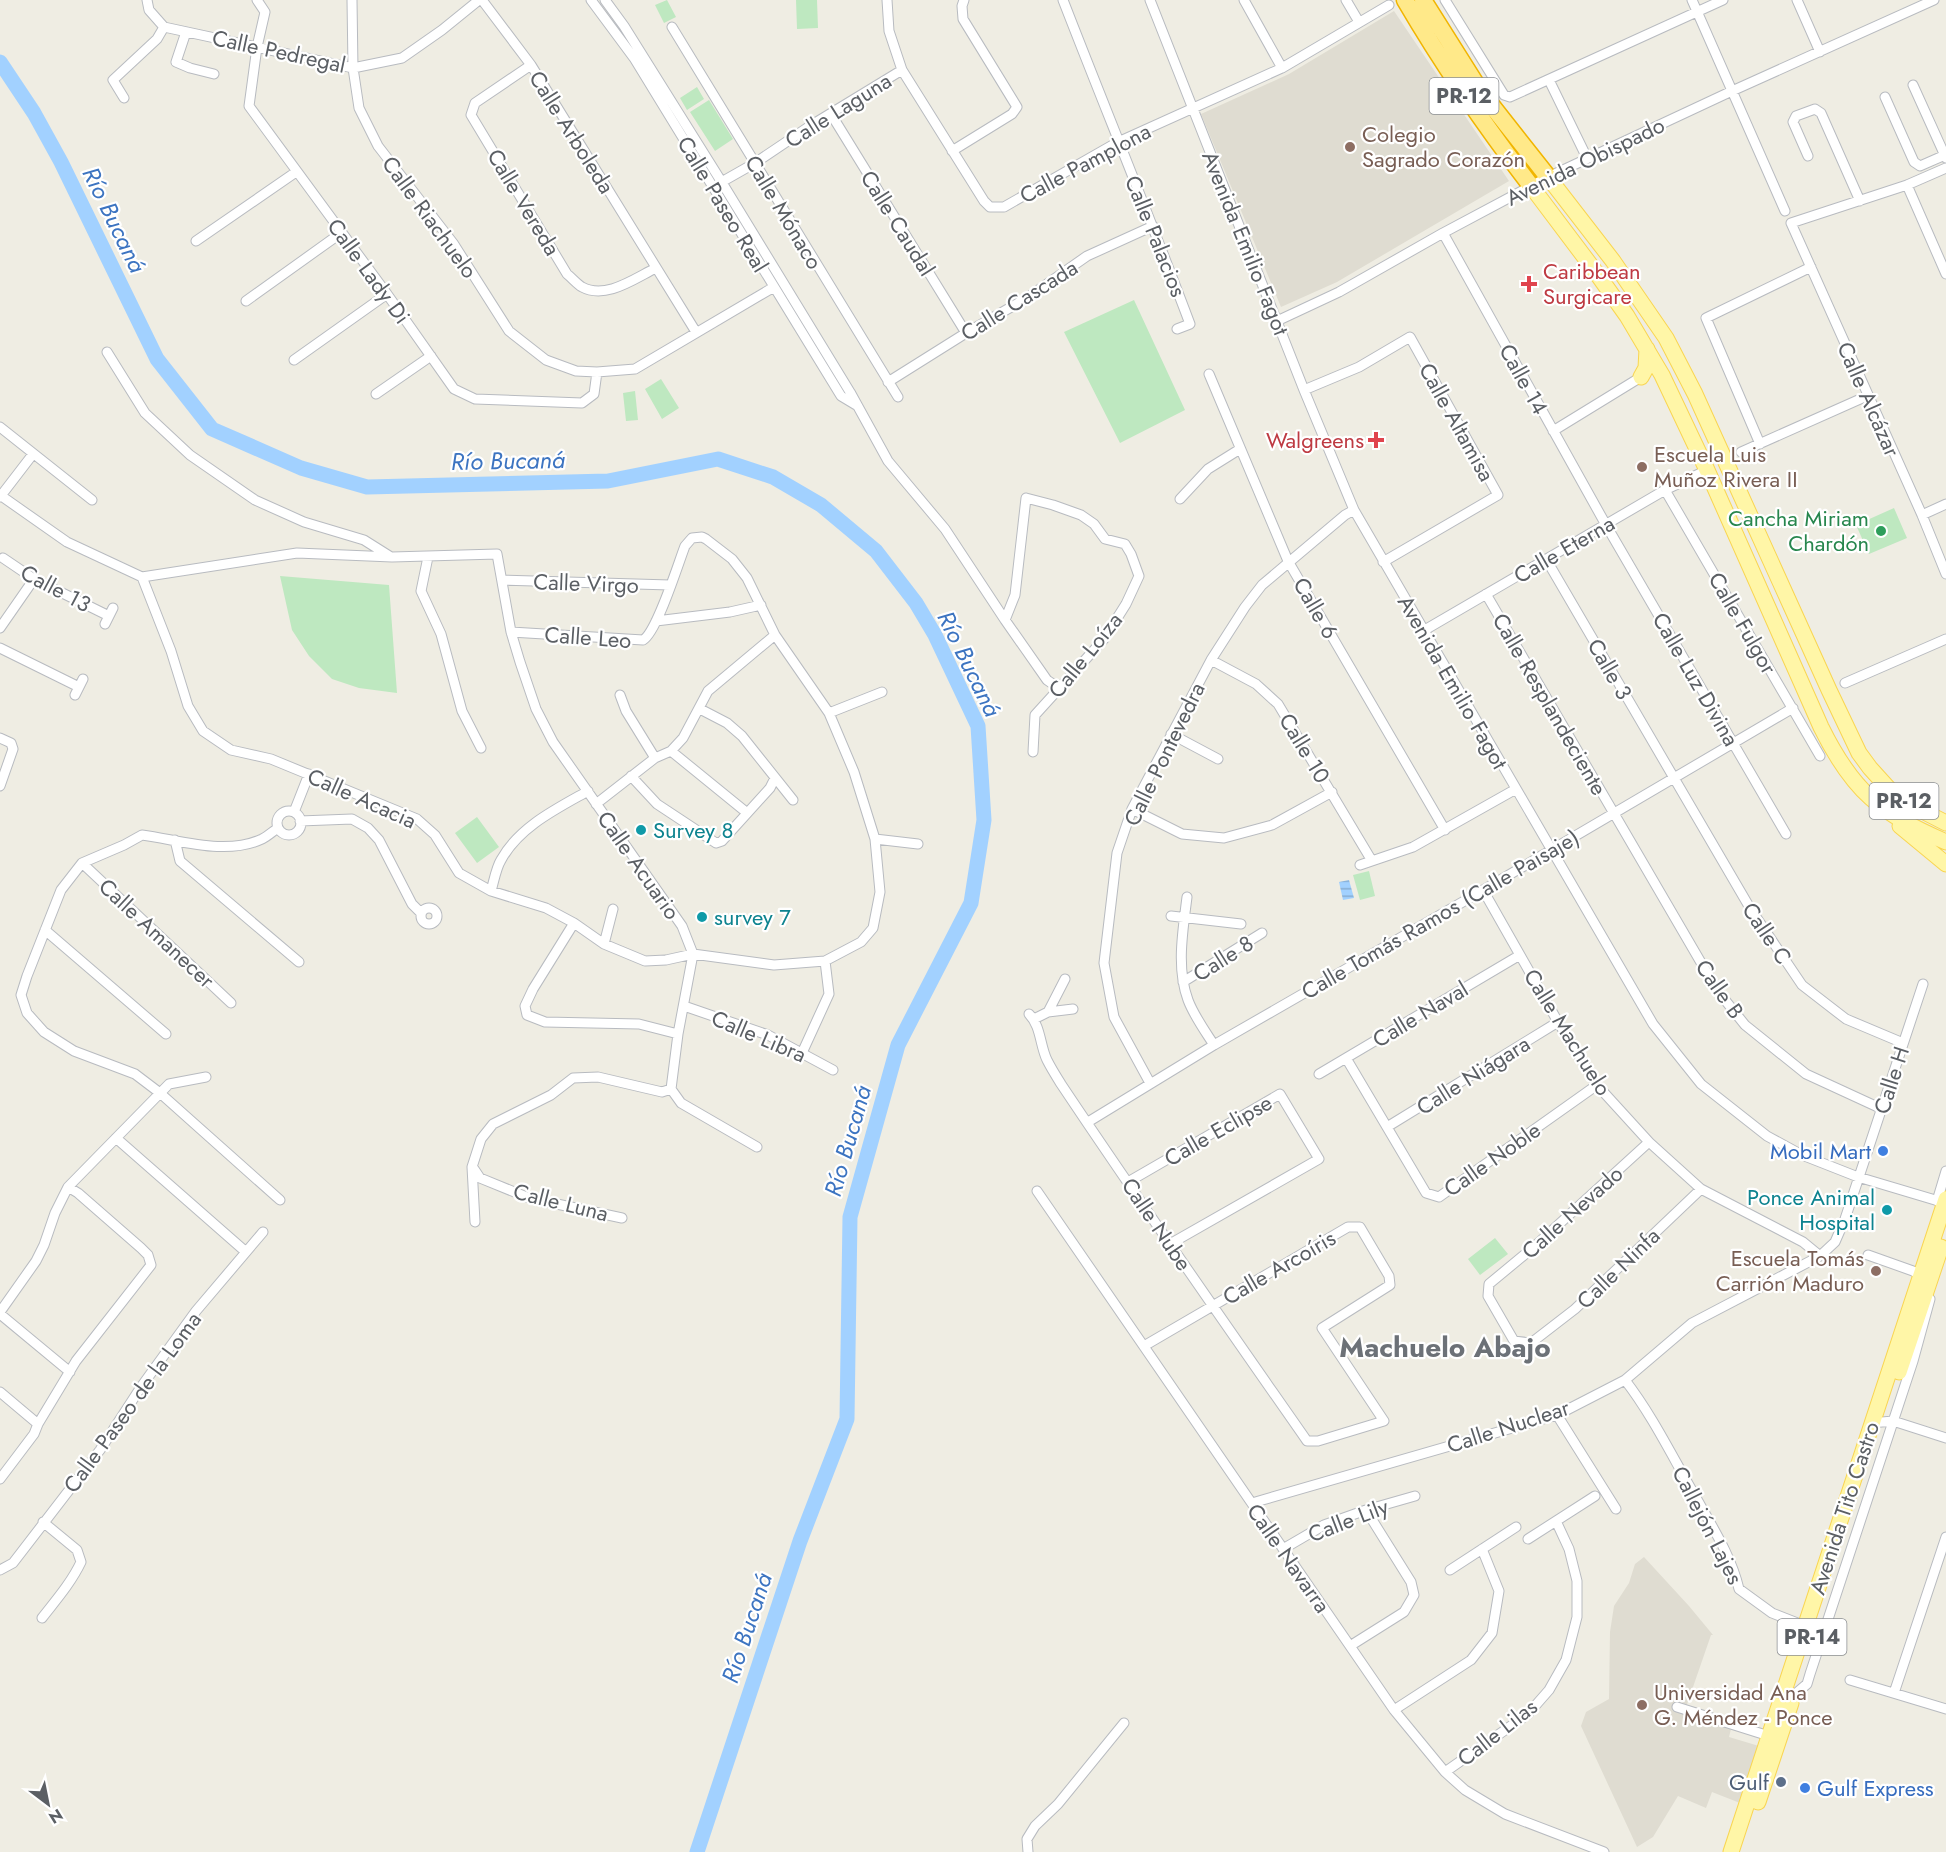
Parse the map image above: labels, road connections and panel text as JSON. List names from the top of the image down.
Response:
{
  "streets": {
    "highway": ["PR-12"],
    "main road": ["Avenida Tito Castro", "PR-14"],
    "street": [
      "Calle Pedregal",
      "Calle Laguna",
      "Calle Arboleda",
      "Avenida Obispado",
      "Calle Pamplona",
      "Calle Vereda",
      "Calle Paseo Real",
      "Calle Mónaco",
      "Calle Riachuelo",
      "Calle Caudal",
      "Calle Palacios",
      "Avenida Emilio Fagot",
      "Calle Lady Di",
      "Calle Cascada",
      "Calle 14",
      "Calle Alcázar",
      "Calle Altamisa",
      "Calle Eterna",
      "Calle Virgo",
      "Calle 13",
      "Calle 6",
      "Calle Fulgor",
      "Calle Leo",
      "Calle Loíza",
      "Calle 3",
      "Calle Luz Divina",
      "Calle Resplandeciente",
      "Calle 10",
      "Calle Pontevedra",
      "Calle Acacia",
      "Calle Acuario",
      "Calle Tomás Ramos (Calle Paisaje)",
      "Calle Amanecer",
      "Calle C",
      "Calle 8",
      "Calle B",
      "Calle Naval",
      "Calle Machuelo",
      "Calle Libra",
      "Calle Niágara",
      "Calle H",
      "Calle Eclipse",
      "Calle Noble",
      "Calle Luna",
      "Calle Nevado",
      "Calle Nube",
      "Calle Arcoíris",
      "Calle Ninfa",
      "Calle Paseo de la Loma",
      "Calle Nuclear",
      "Calle Lily",
      "Callejón Lajes",
      "Calle Navarra",
      "Calle Lilas"
    ]
  },
  "crossings": [
    ["Calle Pedregal", "Calle Arboleda"],
    ["Calle Pedregal", "Calle Riachuelo"],
    ["Calle Pedregal", "Calle Lady Di"],
    ["PR-12", "Avenida Obispado"],
    ["PR-12", "Calle Eterna"],
    ["Calle Laguna", "Calle Pamplona"],
    ["Calle Laguna", "Calle Paseo Real"],
    ["Calle Laguna", "Calle Mónaco"],
    ["Calle Laguna", "Calle Caudal"],
    ["Calle Arboleda", "Calle Vereda"],
    ["Calle Arboleda", "Calle Riachuelo"],
    ["Avenida Obispado", "Avenida Emilio Fagot"],
    ["Avenida Obispado", "Calle 14"],
    ["Calle Pamplona", "Calle Palacios"],
    ["Calle Pamplona", "Avenida Emilio Fagot"],
    ["Calle Paseo Real", "Calle Riachuelo"],
    ["Calle Paseo Real", "Calle Loíza"],
    ["Calle Mónaco", "Calle Cascada"],
    ["Calle Riachuelo", "Calle Lady Di"],
    ["Calle Caudal", "Calle Cascada"],
    ["Calle Palacios", "Calle Cascada"],
    ["Avenida Emilio Fagot", "Calle Altamisa"],
    ["Avenida Emilio Fagot", "Calle Eterna"],
    ["Avenida Emilio Fagot", "Calle Pontevedra"],
    ["Avenida Emilio Fagot", "Calle Tomás Ramos (Calle Paisaje)"],
    ["Avenida Emilio Fagot", "Calle H"],
    ["Avenida Emilio Fagot", "Calle Nuclear"],
    ["Avenida Emilio Fagot", "Avenida Tito Castro"],
    ["Calle 14", "Calle Eterna"],
    ["Calle 14", "Calle Luz Divina"],
    ["Calle Eterna", "Calle Fulgor"],
    ["Calle Eterna", "Calle 3"],
    ["Calle Eterna", "Calle Luz Divina"],
    ["Calle Eterna", "Calle Resplandeciente"],
    ["Calle Virgo", "Calle Acacia"],
    ["Calle Virgo", "Calle Acuario"],
    ["Calle 6", "Calle Pontevedra"],
    ["Calle Fulgor", "Calle Tomás Ramos (Calle Paisaje)"],
    ["Calle Leo", "Calle Acacia"],
    ["Calle Leo", "Calle Acuario"],
    ["Calle 3", "Calle Tomás Ramos (Calle Paisaje)"],
    ["Calle 3", "Calle C"],
    ["Calle Luz Divina", "Calle Tomás Ramos (Calle Paisaje)"],
    ["Calle Resplandeciente", "Calle Tomás Ramos (Calle Paisaje)"],
    ["Calle Resplandeciente", "Calle B"],
    ["Calle 10", "Calle Pontevedra"],
    ["Calle Pontevedra", "Calle Tomás Ramos (Calle Paisaje)"],
    ["Calle Acacia", "Calle Acuario"],
    ["Calle Tomás Ramos (Calle Paisaje)", "Calle C"],
    ["Calle Tomás Ramos (Calle Paisaje)", "Calle B"],
    ["Calle Tomás Ramos (Calle Paisaje)", "Calle Machuelo"],
    ["Calle Tomás Ramos (Calle Paisaje)", "Calle Nube"],
    ["Calle C", "Calle H"],
    ["Calle B", "Calle H"],
    ["Calle Naval", "Calle Machuelo"],
    ["Calle Naval", "Calle Noble"],
    ["Calle Machuelo", "Calle Niágara"],
    ["Calle Machuelo", "Calle Noble"],
    ["Calle Machuelo", "Calle Nevado"],
    ["Calle Machuelo", "Calle Ninfa"],
    ["Calle Machuelo", "Calle Nuclear"],
    ["Calle Niágara", "Calle Noble"],
    ["Calle H", "Calle Nuclear"],
    ["Calle Eclipse", "Calle Nube"],
    ["Calle Nevado", "Calle Ninfa"],
    ["Calle Nube", "Calle Arcoíris"],
    ["Calle Arcoíris", "Calle Navarra"],
    ["Calle Nuclear", "Callejón Lajes"],
    ["Calle Nuclear", "Calle Navarra"],
    ["Avenida Tito Castro", "Callejón Lajes"],
    ["Calle Lily", "Calle Navarra"],
    ["Calle Navarra", "Calle Lilas"]
  ],
  "districts": ["Machuelo Abajo"],
  "water": ["Río Bucaná"],
  "places": {
    "other": [
      "Colegio Sagrado Corazón",
      "Escuela Luis Muñoz Rivera II",
      "Cancha Miriam Chardón",
      "Survey 8",
      "survey 7",
      "Mobil Mart",
      "Ponce Animal Hospital",
      "Escuela Tomás Carrión Maduro",
      "Universidad Ana G. Méndez - Ponce",
      "Gulf",
      "Gulf Express"
    ],
    "health": ["Caribbean Surgicare", "Walgreens"]
  },
  "north": "bottom right"
}
